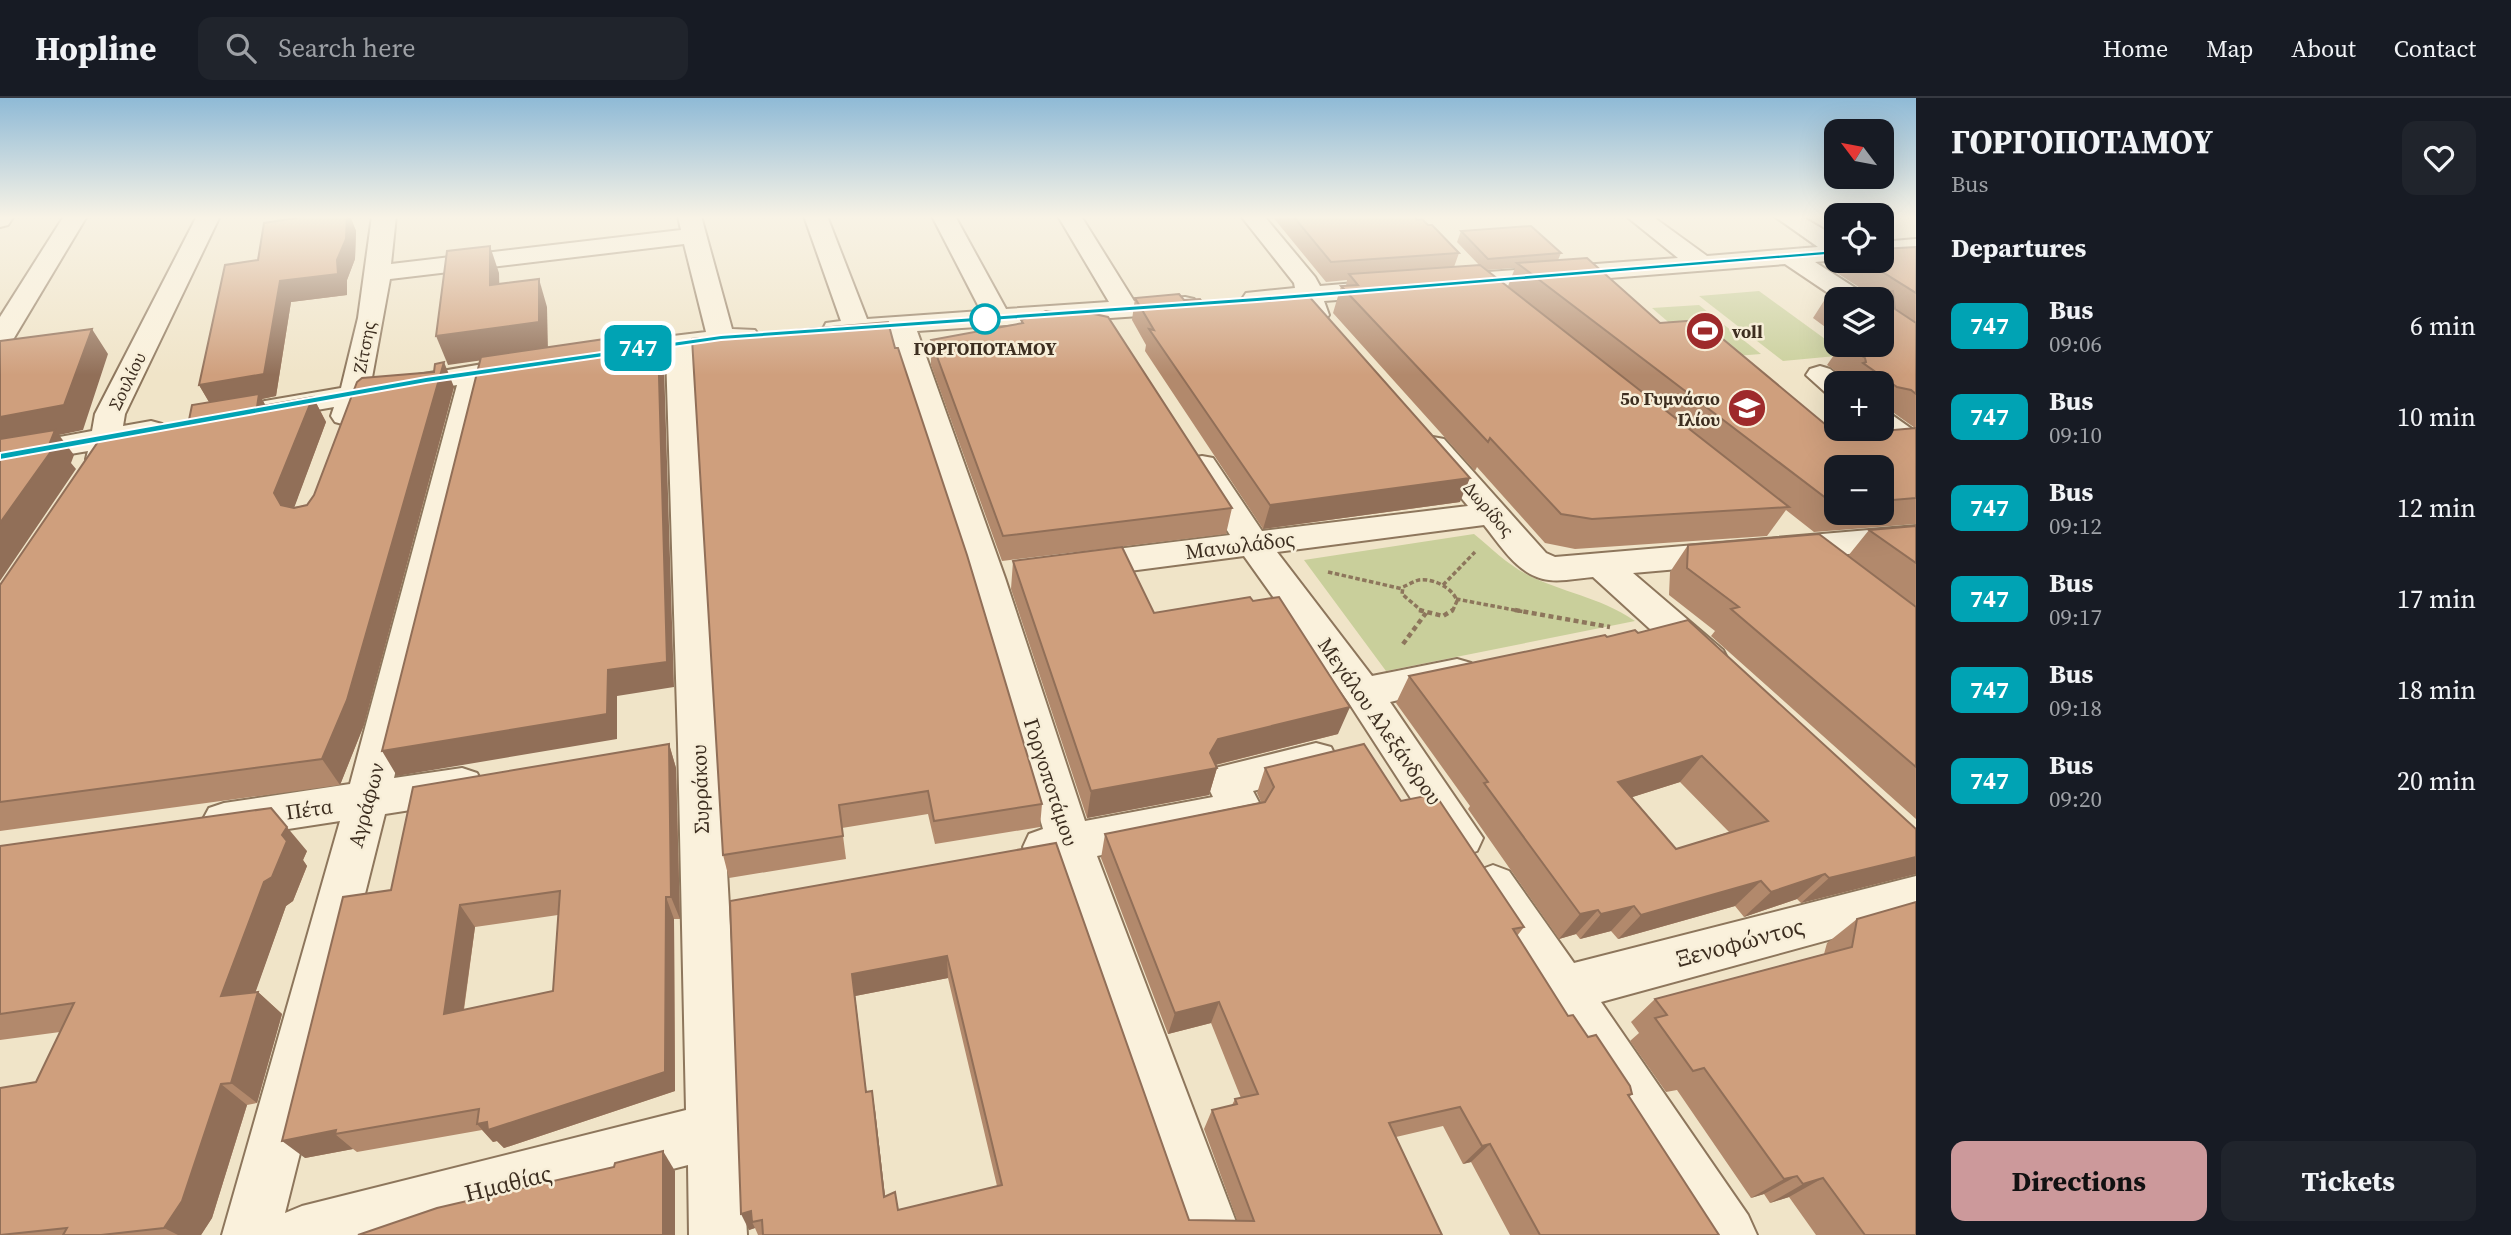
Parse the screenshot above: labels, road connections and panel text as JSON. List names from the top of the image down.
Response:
{
  "streets": {
    "street": [
      "Ζίτσης",
      "Σουλίου",
      "Δωρίδος",
      "Μανωλάδος",
      "Μεγάλου Αλεξάνδρου",
      "Γοργοποτάμου",
      "Συρράκου",
      "Αγράφων",
      "Πέτα",
      "Ξενοφώντος",
      "Ημαθίας"
    ]
  },
  "crossings": [
    ["Δωρίδος", "Μανωλάδος"],
    ["Μανωλάδος", "Μεγάλου Αλεξάνδρου"],
    ["Μανωλάδος", "Γοργοποτάμου"],
    ["Μεγάλου Αλεξάνδρου", "Ξενοφώντος"],
    ["Συρράκου", "Ημαθίας"],
    ["Αγράφων", "Πέτα"]
  ],
  "places": {
    "other": ["ΓΟΡΓΟΠΟΤΑΜΟΥ"],
    "sports": ["voll"],
    "school or university": ["5ο Γυμνάσιο Ιλίου"]
  },
  "lines": ["bus line 747"],
  "north": "top left",
  "page": {
    "header": "Hopline",
    "search": "Search here",
    "nav": [
      "Home",
      "Map",
      "About",
      "Contact"
    ],
    "on_map": "747",
    "heading": [
      ["ΓΟΡΓΟΠΟΤΑΜΟΥ", "Bus"],
      "Departures"
    ],
    "map_buttons": ["+", "−"],
    "list": [
      {
        "mark": "747",
        "name": "Bus",
        "note": "09:06",
        "value": "6 min"
      },
      {
        "mark": "747",
        "name": "Bus",
        "note": "09:10",
        "value": "10 min"
      },
      {
        "mark": "747",
        "name": "Bus",
        "note": "09:12",
        "value": "12 min"
      },
      {
        "mark": "747",
        "name": "Bus",
        "note": "09:17",
        "value": "17 min"
      },
      {
        "mark": "747",
        "name": "Bus",
        "note": "09:18",
        "value": "18 min"
      },
      {
        "mark": "747",
        "name": "Bus",
        "note": "09:20",
        "value": "20 min"
      }
    ],
    "buttons": ["Directions", "Tickets"]
  }
}
